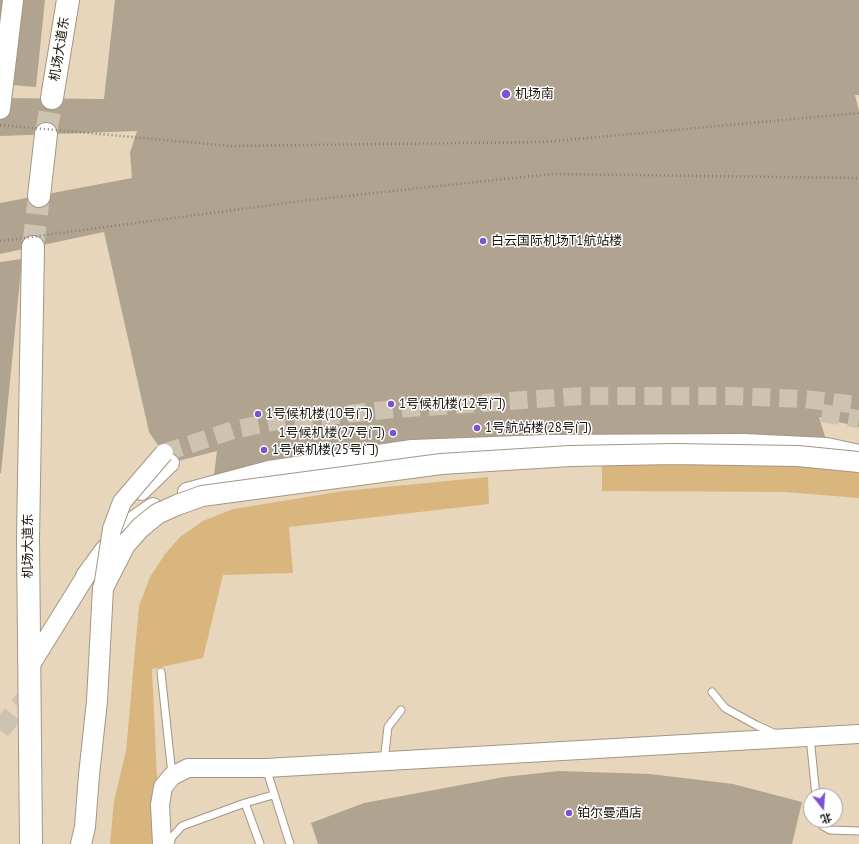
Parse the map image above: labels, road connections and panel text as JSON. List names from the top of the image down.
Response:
{
  "streets": {
    "highway": ["机场大道东"]
  },
  "places": [
    "机场南",
    "白云国际机场T1航站楼",
    "1号候机楼(12号门)",
    "1号候机楼(10号门)",
    "1号航站楼(28号门)",
    "1号候机楼(27号门)",
    "1号候机楼(25号门)",
    "铂尔曼酒店"
  ],
  "north": "bottom"
}
